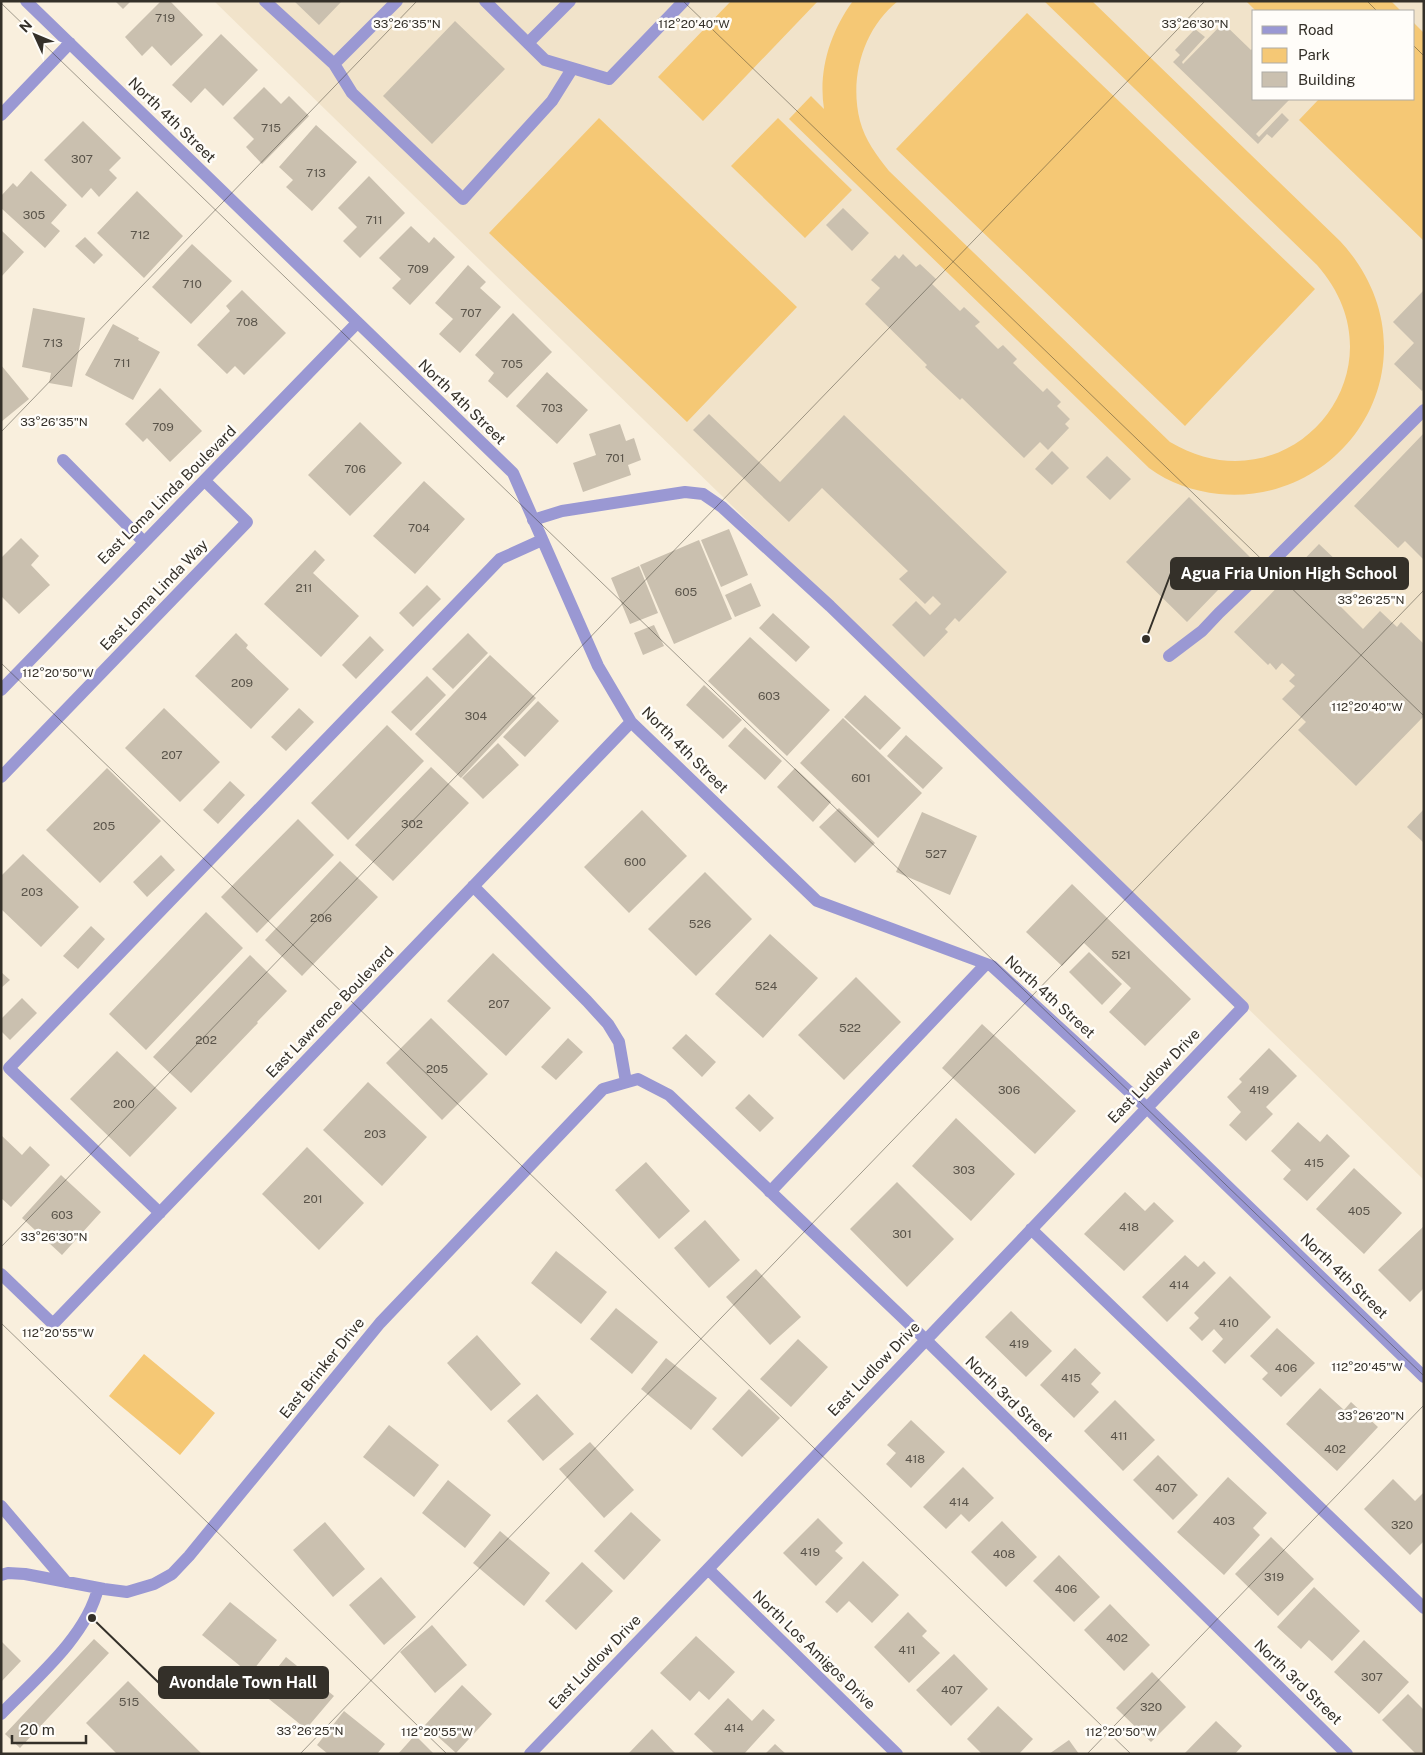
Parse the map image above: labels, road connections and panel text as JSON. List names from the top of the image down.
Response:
{
  "streets": {
    "street": [
      "North 4th Street",
      "East Loma Linda Boulevard",
      "East Loma Linda Way",
      "East Lawrence Boulevard",
      "East Ludlow Drive",
      "East Brinker Drive",
      "North 3rd Street",
      "North Los Amigos Drive"
    ]
  },
  "crossings": [
    ["North 4th Street", "East Loma Linda Boulevard"],
    ["North 4th Street", "East Lawrence Boulevard"],
    ["North 4th Street", "East Ludlow Drive"],
    ["East Loma Linda Boulevard", "East Loma Linda Way"],
    ["East Ludlow Drive", "North 3rd Street"],
    ["East Ludlow Drive", "North Los Amigos Drive"],
    ["East Brinker Drive", "North 3rd Street"]
  ],
  "places": ["Agua Fria Union High School", "Avondale Town Hall"],
  "house_numbers": [
    "719",
    "715",
    "307",
    "713",
    "305",
    "711",
    "712",
    "709",
    "710",
    "707",
    "708",
    "713",
    "711",
    "705",
    "703",
    "709",
    "701",
    "706",
    "704",
    "211",
    "605",
    "209",
    "603",
    "304",
    "207",
    "601",
    "302",
    "205",
    "527",
    "600",
    "203",
    "206",
    "526",
    "521",
    "524",
    "207",
    "522",
    "202",
    "205",
    "306",
    "419",
    "200",
    "203",
    "415",
    "303",
    "201",
    "405",
    "603",
    "418",
    "301",
    "414",
    "410",
    "419",
    "406",
    "415",
    "411",
    "402",
    "418",
    "407",
    "414",
    "403",
    "320",
    "419",
    "408",
    "319",
    "406",
    "402",
    "411",
    "307",
    "407",
    "515",
    "320",
    "414"
  ],
  "legend": ["Road", "Park", "Building"],
  "scale_bar": "20 m",
  "north": "top left",
  "coordinates": [
    "112°20'40\"W",
    "33°26'35\"N",
    "33°26'30\"N",
    "33°26'25\"N",
    "112°20'50\"W",
    "112°20'55\"W",
    "112°20'45\"W",
    "33°26'20\"N"
  ]
}
